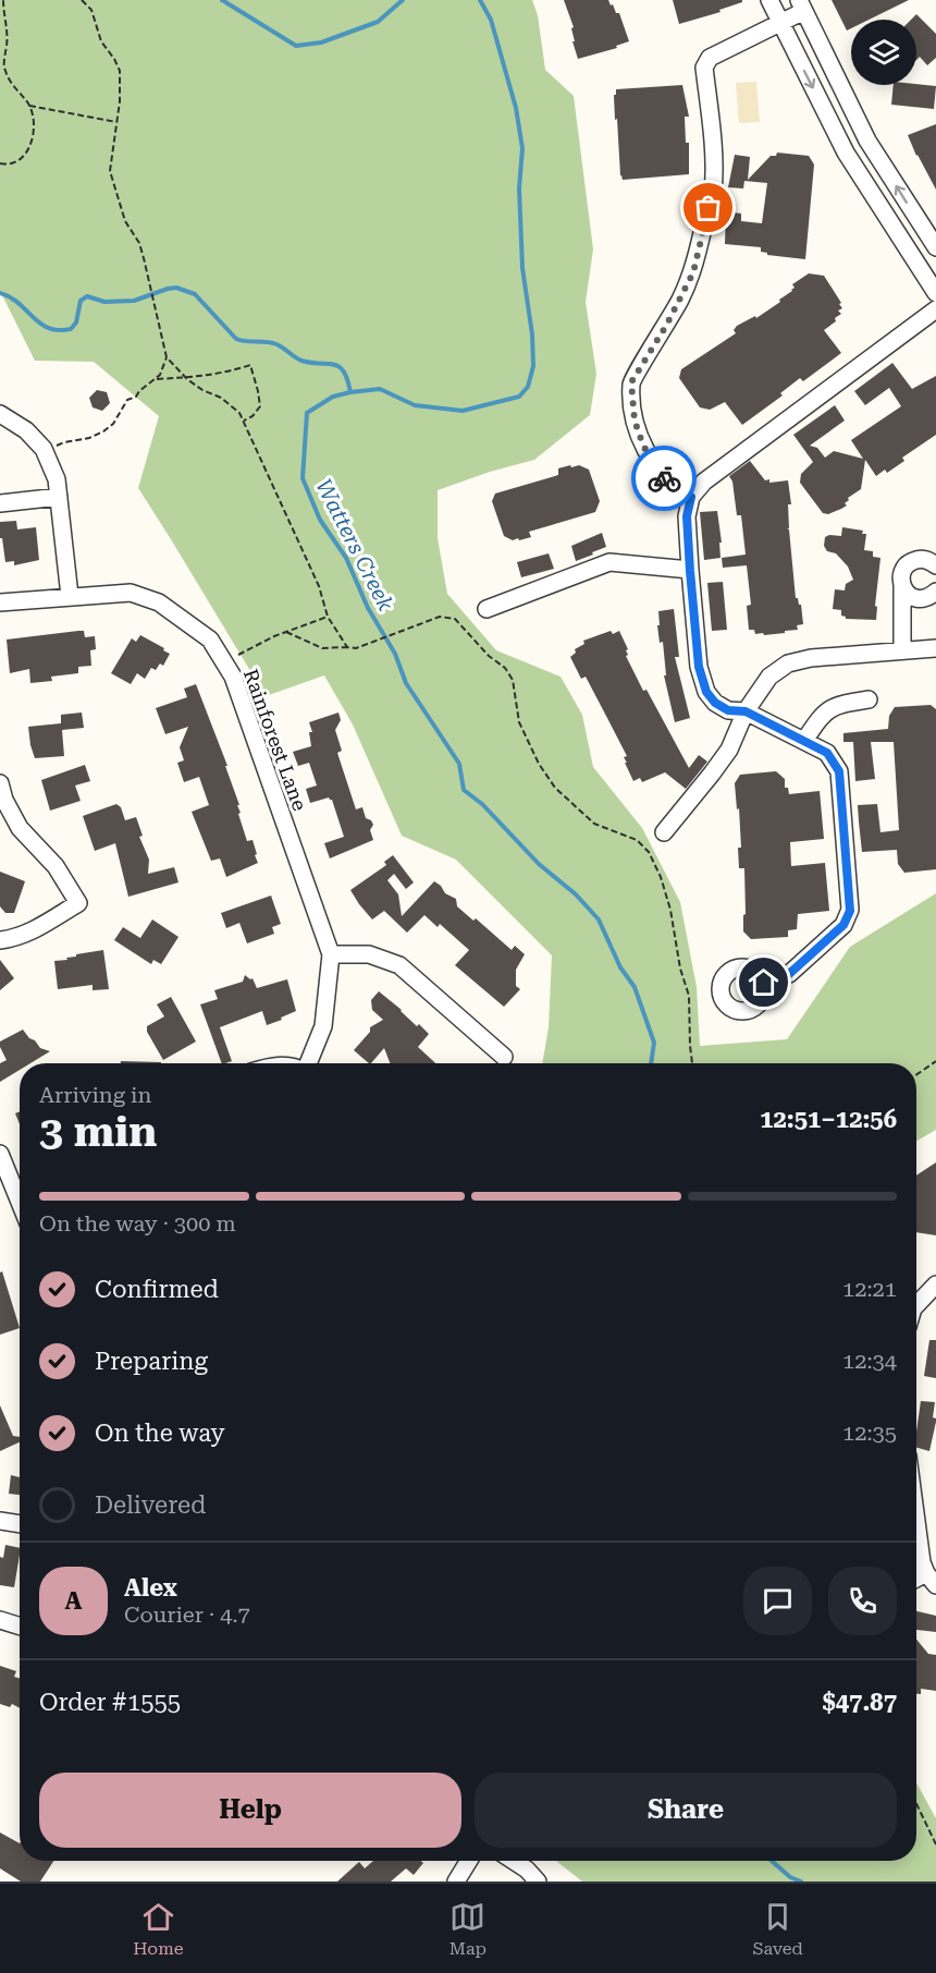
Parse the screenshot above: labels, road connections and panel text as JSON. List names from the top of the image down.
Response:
{
  "streets": {
    "street": ["Rainforest Lane"]
  },
  "water": ["Watters Creek"],
  "page": {
    "heading": ["3 min", "Arriving in", "12:51–12:56"],
    "panel": [
      "Alex",
      "Courier · 4.7",
      "Order #1555",
      "$47.87"
    ],
    "bar": "On the way · 300 m",
    "list": [
      ["Confirmed", "12:21"],
      ["Preparing", "12:34"],
      ["On the way", "12:35"],
      "Delivered"
    ],
    "round": "A",
    "buttons": ["Help", "Share"],
    "tabs": ["Home", "Map", "Saved"]
  }
}
